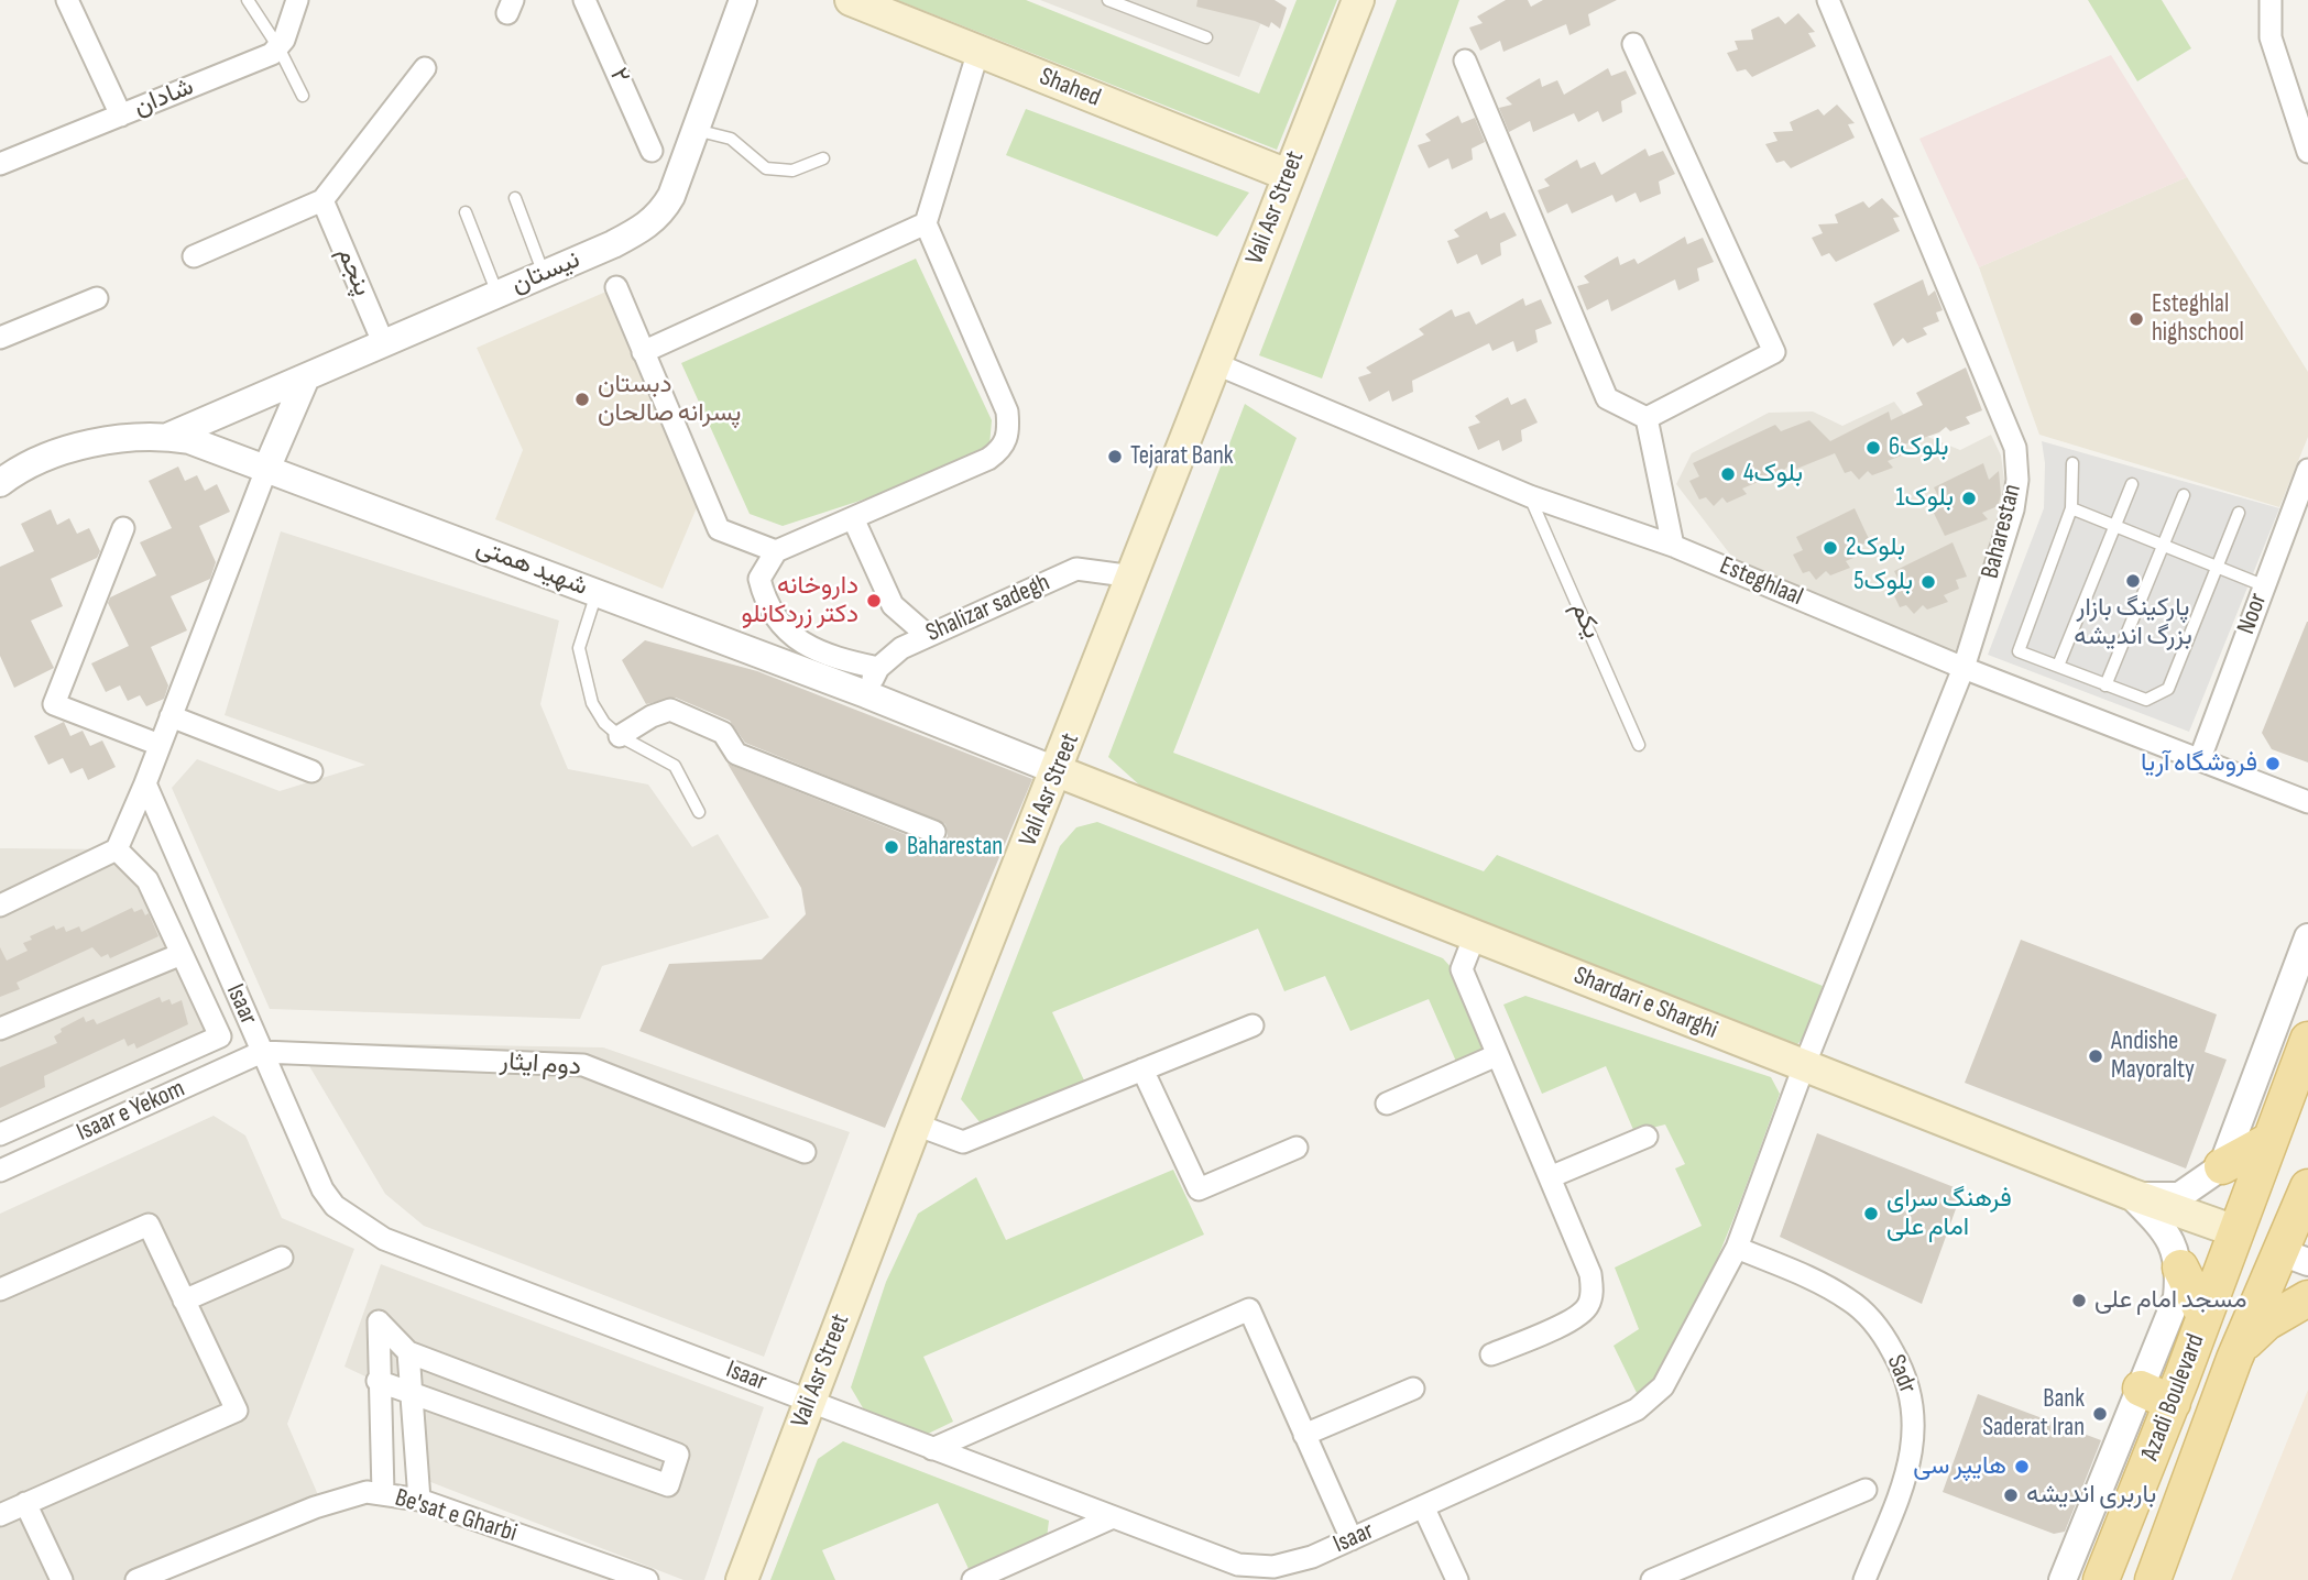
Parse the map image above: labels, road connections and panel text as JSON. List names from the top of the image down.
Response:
{
  "streets": {
    "main road": [
      "Shahed",
      "Vali Asr Street",
      "Shardari e Sharghi",
      "َAzadi Boulevard"
    ],
    "street": [
      "۲",
      "شادان",
      "پنجم",
      "نيستان",
      "Baharestan",
      "شهید همتی",
      "Esteghlaal",
      "Shalizar sadegh",
      "Noor",
      "Isaar",
      "دوم ایثار",
      "Isaar e Yekom",
      "Sadr",
      "Be'sat e Gharbi"
    ],
    "lane": ["یکم"]
  },
  "crossings": [
    ["Shahed", "Vali Asr Street"],
    ["Vali Asr Street", "شهید همتی"],
    ["Vali Asr Street", "Esteghlaal"],
    ["Vali Asr Street", "Shalizar sadegh"],
    ["Vali Asr Street", "Shardari e Sharghi"],
    ["Vali Asr Street", "Isaar"],
    ["پنجم", "نيستان"],
    ["نيستان", "شهید همتی"],
    ["Baharestan", "Esteghlaal"],
    ["Baharestan", "Shardari e Sharghi"],
    ["Baharestan", "Isaar"],
    ["شهید همتی", "Shalizar sadegh"],
    ["شهید همتی", "Shardari e Sharghi"],
    ["Esteghlaal", "Noor"],
    ["Esteghlaal", "یکم"],
    ["Shardari e Sharghi", "Isaar"],
    ["Shardari e Sharghi", "َAzadi Boulevard"],
    ["Isaar", "دوم ایثار"],
    ["Isaar", "Isaar e Yekom"],
    ["Isaar", "Sadr"],
    ["دوم ایثار", "Isaar e Yekom"]
  ],
  "places": [
    "Esteghlal highschool",
    "دبستان پسرانه صالحان",
    "بلوک6",
    "Tejarat Bank",
    "بلوک4",
    "بلوک1",
    "بلوک2",
    "پارکینگ بازار بزرگ اندیشه",
    "بلوک5",
    "داروخانه دکتر زردکانلو",
    "فروشگاه آریا",
    "Baharestan",
    "Andishe Mayoralty",
    "فرهنگ سرای امام علی",
    "مسجد امام علی",
    "Bank Saderat Iran",
    "هایپر سی",
    "باربری اندیشه"
  ]
}
